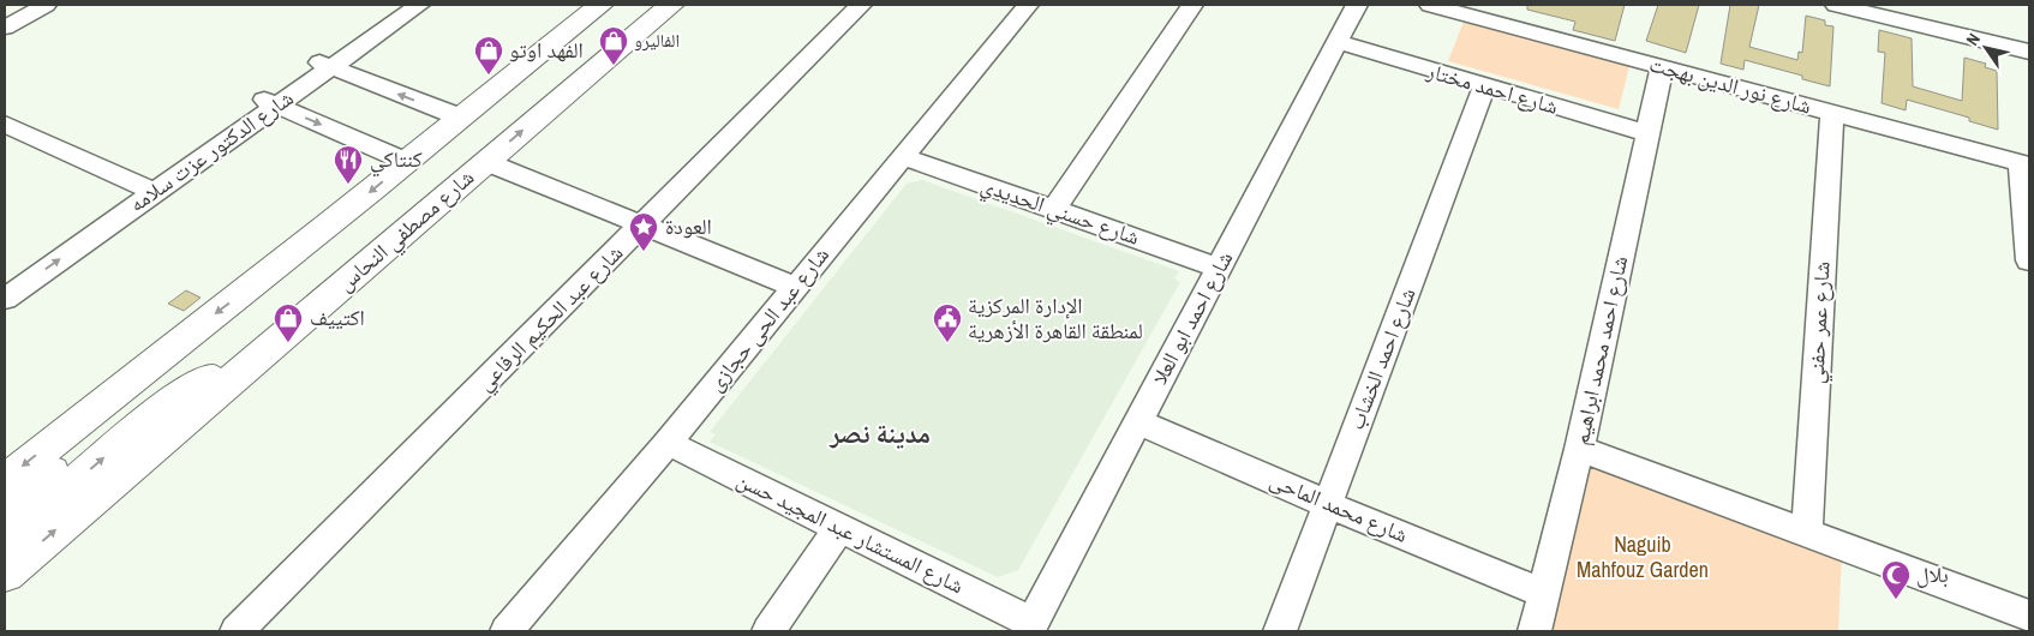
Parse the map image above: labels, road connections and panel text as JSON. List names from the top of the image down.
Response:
{
  "streets": {
    "main road": ["شارع مصطفي النحاس"],
    "street": [
      "شارع نور الدين بهجت",
      "شارع احمد مختار",
      "شارع الدكتور عزت سلامه",
      "شارع حسني الحديدي",
      "شارع عبد الحكيم الرفاعي",
      "شارع احمد ابو العلا",
      "شارع عبد الحى حجازى",
      "شارع عمر حفني",
      "شارع احمد محمد ابراهيم",
      "شارع احمد الخشاب",
      "شارع محمد الماحى",
      "شارع المستشار عبد المجيد حسن"
    ]
  },
  "crossings": [
    ["شارع نور الدين بهجت", "شارع عمر حفني"],
    ["شارع نور الدين بهجت", "شارع احمد محمد ابراهيم"],
    ["شارع احمد مختار", "شارع احمد ابو العلا"],
    ["شارع احمد مختار", "شارع احمد محمد ابراهيم"],
    ["شارع احمد مختار", "شارع احمد الخشاب"],
    ["شارع حسني الحديدي", "شارع احمد ابو العلا"],
    ["شارع حسني الحديدي", "شارع عبد الحى حجازى"],
    ["شارع احمد ابو العلا", "شارع محمد الماحى"],
    ["شارع احمد ابو العلا", "شارع المستشار عبد المجيد حسن"],
    ["شارع عبد الحى حجازى", "شارع المستشار عبد المجيد حسن"],
    ["شارع احمد محمد ابراهيم", "شارع محمد الماحى"],
    ["شارع احمد الخشاب", "شارع محمد الماحى"]
  ],
  "districts": ["مدينة نصر"],
  "parks": ["Naguib Mahfouz Garden"],
  "places": {
    "shop": ["الفاليرو", "الفهد اوتو", "اكتييف"],
    "restaurant": ["كنتاكي"],
    "place": ["العودة"],
    "public building": ["الإدارة المركزية لمنطقة القاهرة الأزهرية"],
    "mosque": ["بلال"]
  },
  "north": "top left"
}
